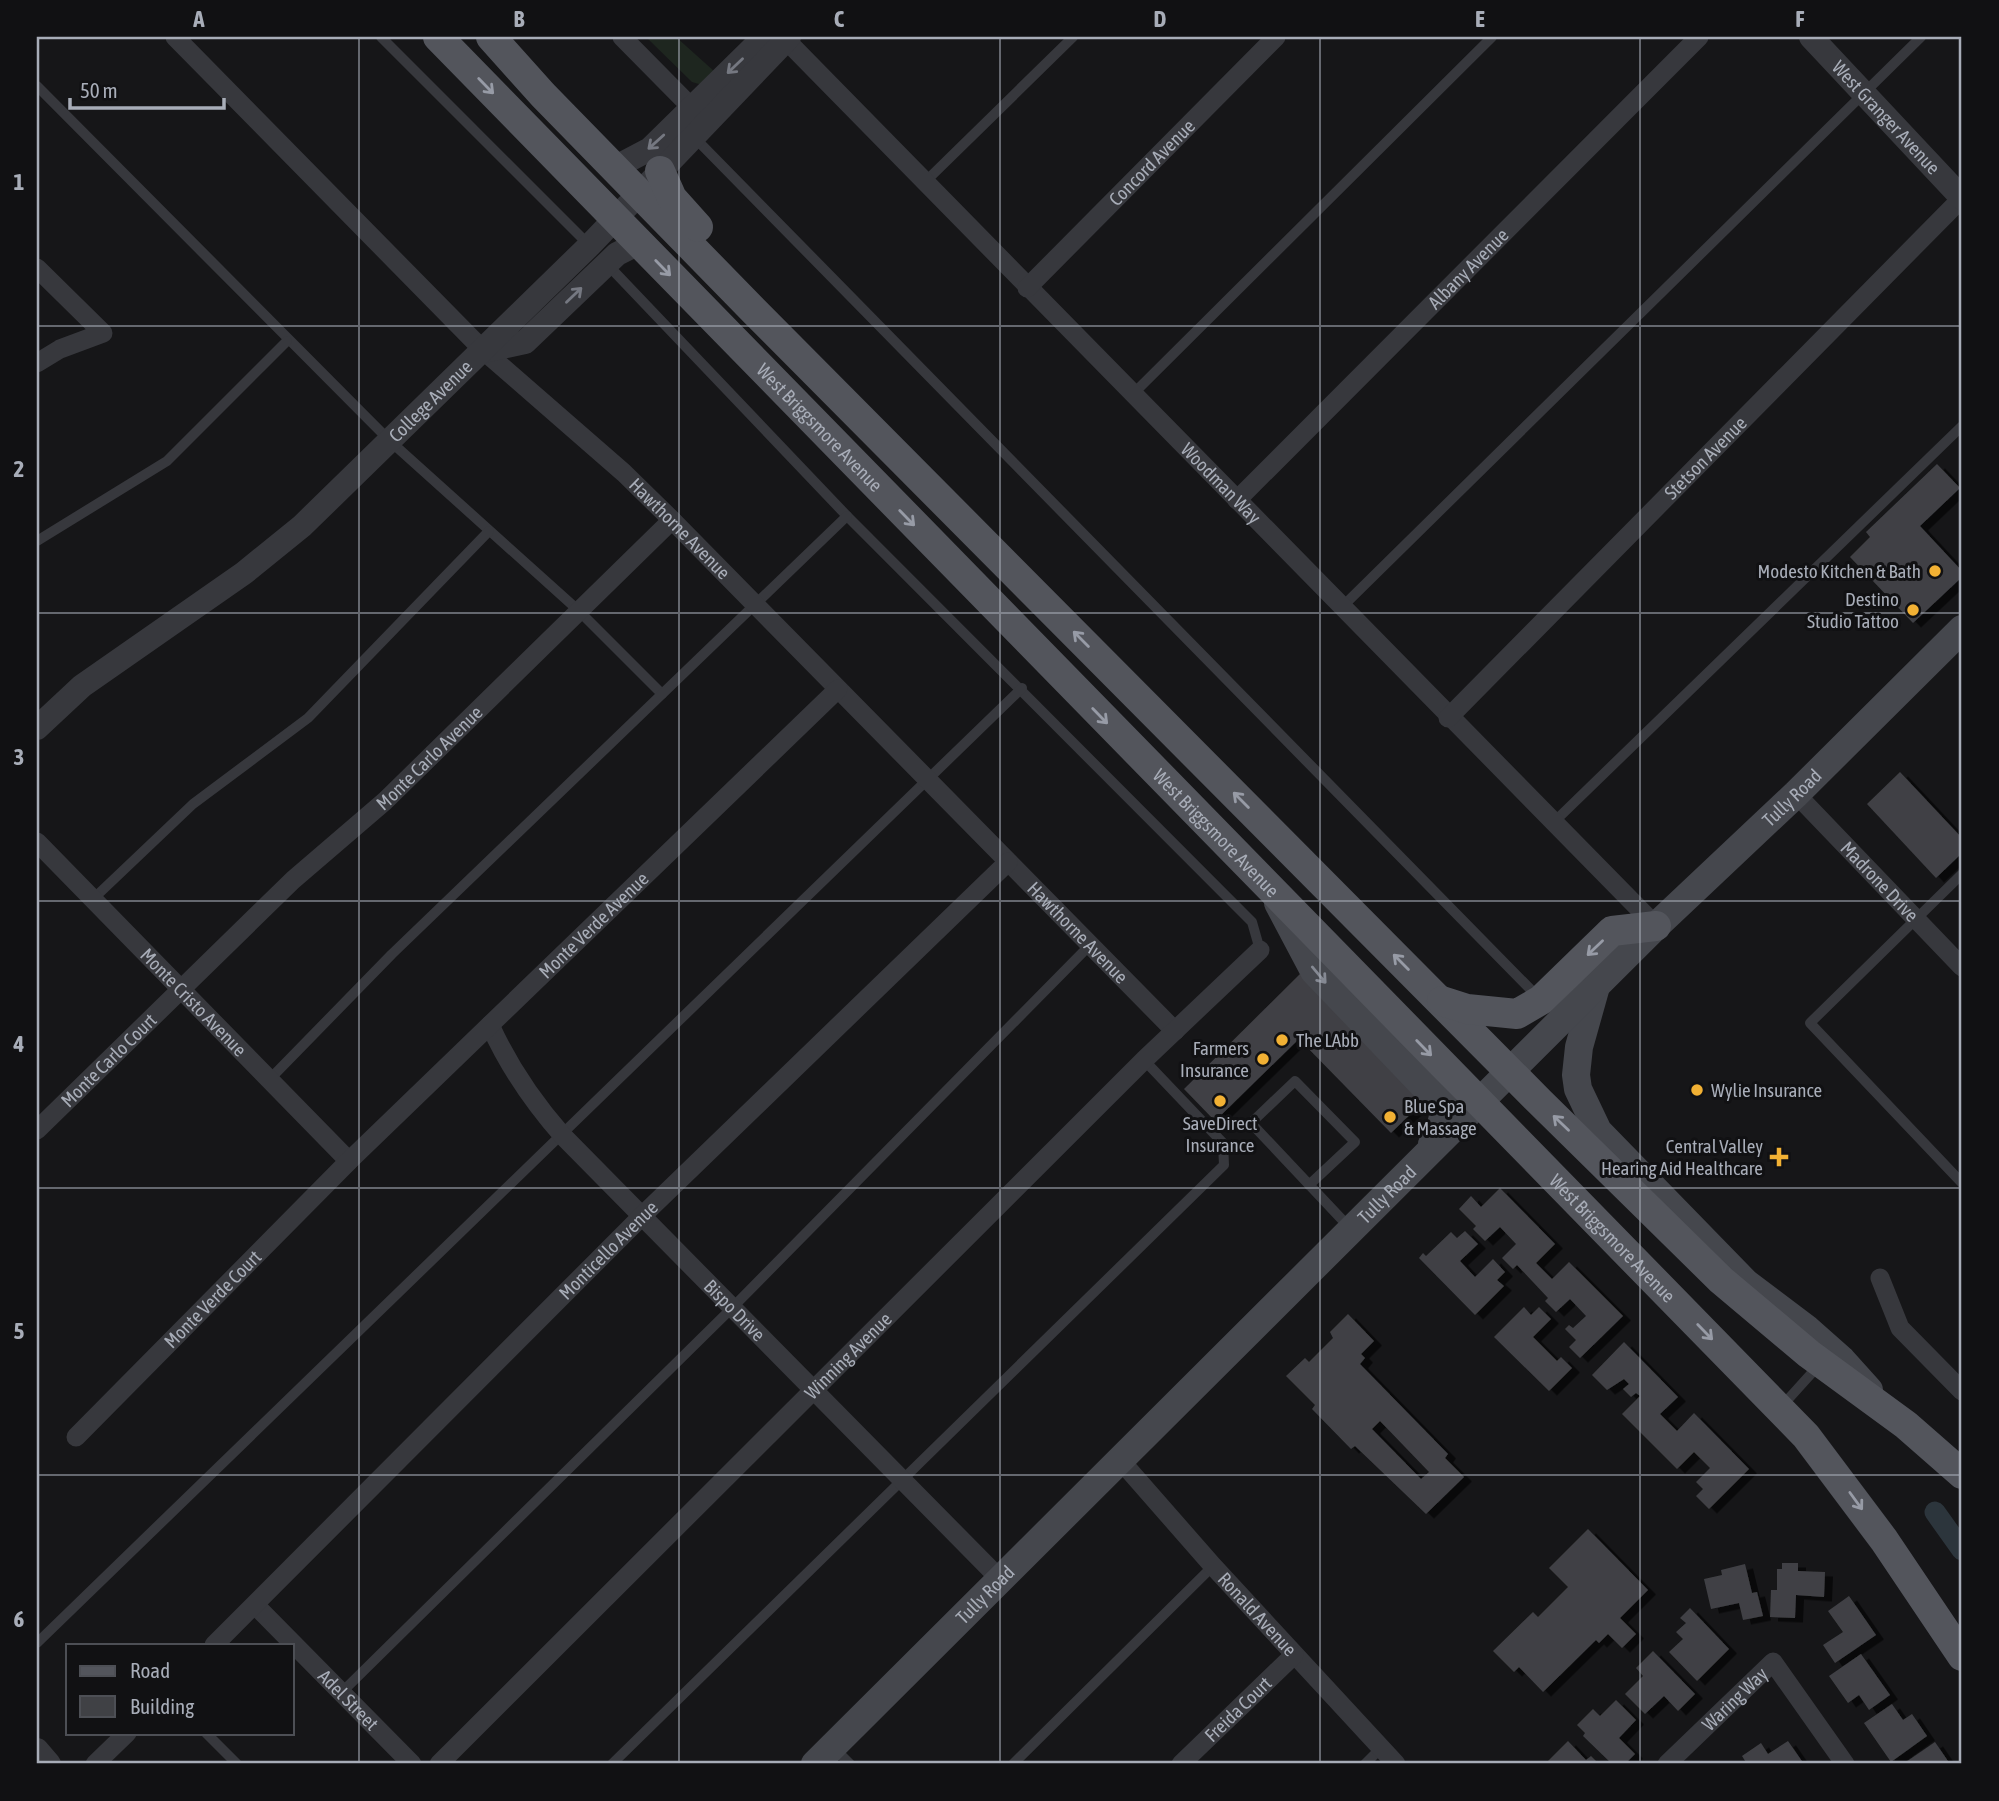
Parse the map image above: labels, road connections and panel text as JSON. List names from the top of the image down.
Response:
{
  "streets": {
    "main road": ["West Briggsmore Avenue", "Tully Road"],
    "street": [
      "West Granger Avenue",
      "Concord Avenue",
      "Albany Avenue",
      "College Avenue",
      "Stetson Avenue",
      "Woodman Way",
      "Hawthorne Avenue",
      "Monte Carlo Avenue",
      "Madrone Drive",
      "Monte Verde Avenue",
      "Monte Cristo Avenue",
      "Monte Carlo Court",
      "Monticello Avenue",
      "Monte Verde Court",
      "Bispo Drive",
      "Winning Avenue",
      "Ronald Avenue",
      "Adel Street",
      "Waring Way",
      "Freida Court"
    ]
  },
  "crossings": [
    ["West Granger Avenue", "Stetson Avenue"],
    ["Concord Avenue", "Woodman Way"],
    ["Albany Avenue", "Woodman Way"],
    ["College Avenue", "West Briggsmore Avenue"],
    ["College Avenue", "Hawthorne Avenue"],
    ["West Briggsmore Avenue", "Tully Road"],
    ["Stetson Avenue", "Woodman Way"],
    ["Woodman Way", "Tully Road"],
    ["Hawthorne Avenue", "Monte Carlo Avenue"],
    ["Hawthorne Avenue", "Monte Verde Avenue"],
    ["Hawthorne Avenue", "Monticello Avenue"],
    ["Hawthorne Avenue", "Winning Avenue"],
    ["Monte Carlo Avenue", "Monte Cristo Avenue"],
    ["Monte Carlo Avenue", "Monte Carlo Court"],
    ["Tully Road", "Madrone Drive"],
    ["Tully Road", "Bispo Drive"],
    ["Tully Road", "Ronald Avenue"],
    ["Monte Verde Avenue", "Monte Cristo Avenue"],
    ["Monte Verde Avenue", "Monte Verde Court"],
    ["Monte Verde Avenue", "Bispo Drive"],
    ["Monte Cristo Avenue", "Monte Carlo Court"],
    ["Monte Cristo Avenue", "Monte Verde Court"],
    ["Monticello Avenue", "Bispo Drive"],
    ["Monticello Avenue", "Adel Street"],
    ["Bispo Drive", "Winning Avenue"],
    ["Ronald Avenue", "Freida Court"]
  ],
  "places": {
    "other": [
      "Modesto Kitchen & Bath",
      "Destino Studio Tattoo",
      "The LAbb",
      "Farmers Insurance",
      "Wylie Insurance",
      "SaveDirect Insurance",
      "Blue Spa & Massage"
    ],
    "health": ["Central Valley Hearing Aid Healthcare"]
  },
  "legend": ["Road", "Building"],
  "scale_bar": "50 m",
  "grid": {
    "columns": [
      "A",
      "B",
      "C",
      "D",
      "E",
      "F"
    ],
    "rows": [
      "1",
      "2",
      "3",
      "4",
      "5",
      "6"
    ]
  }
}
